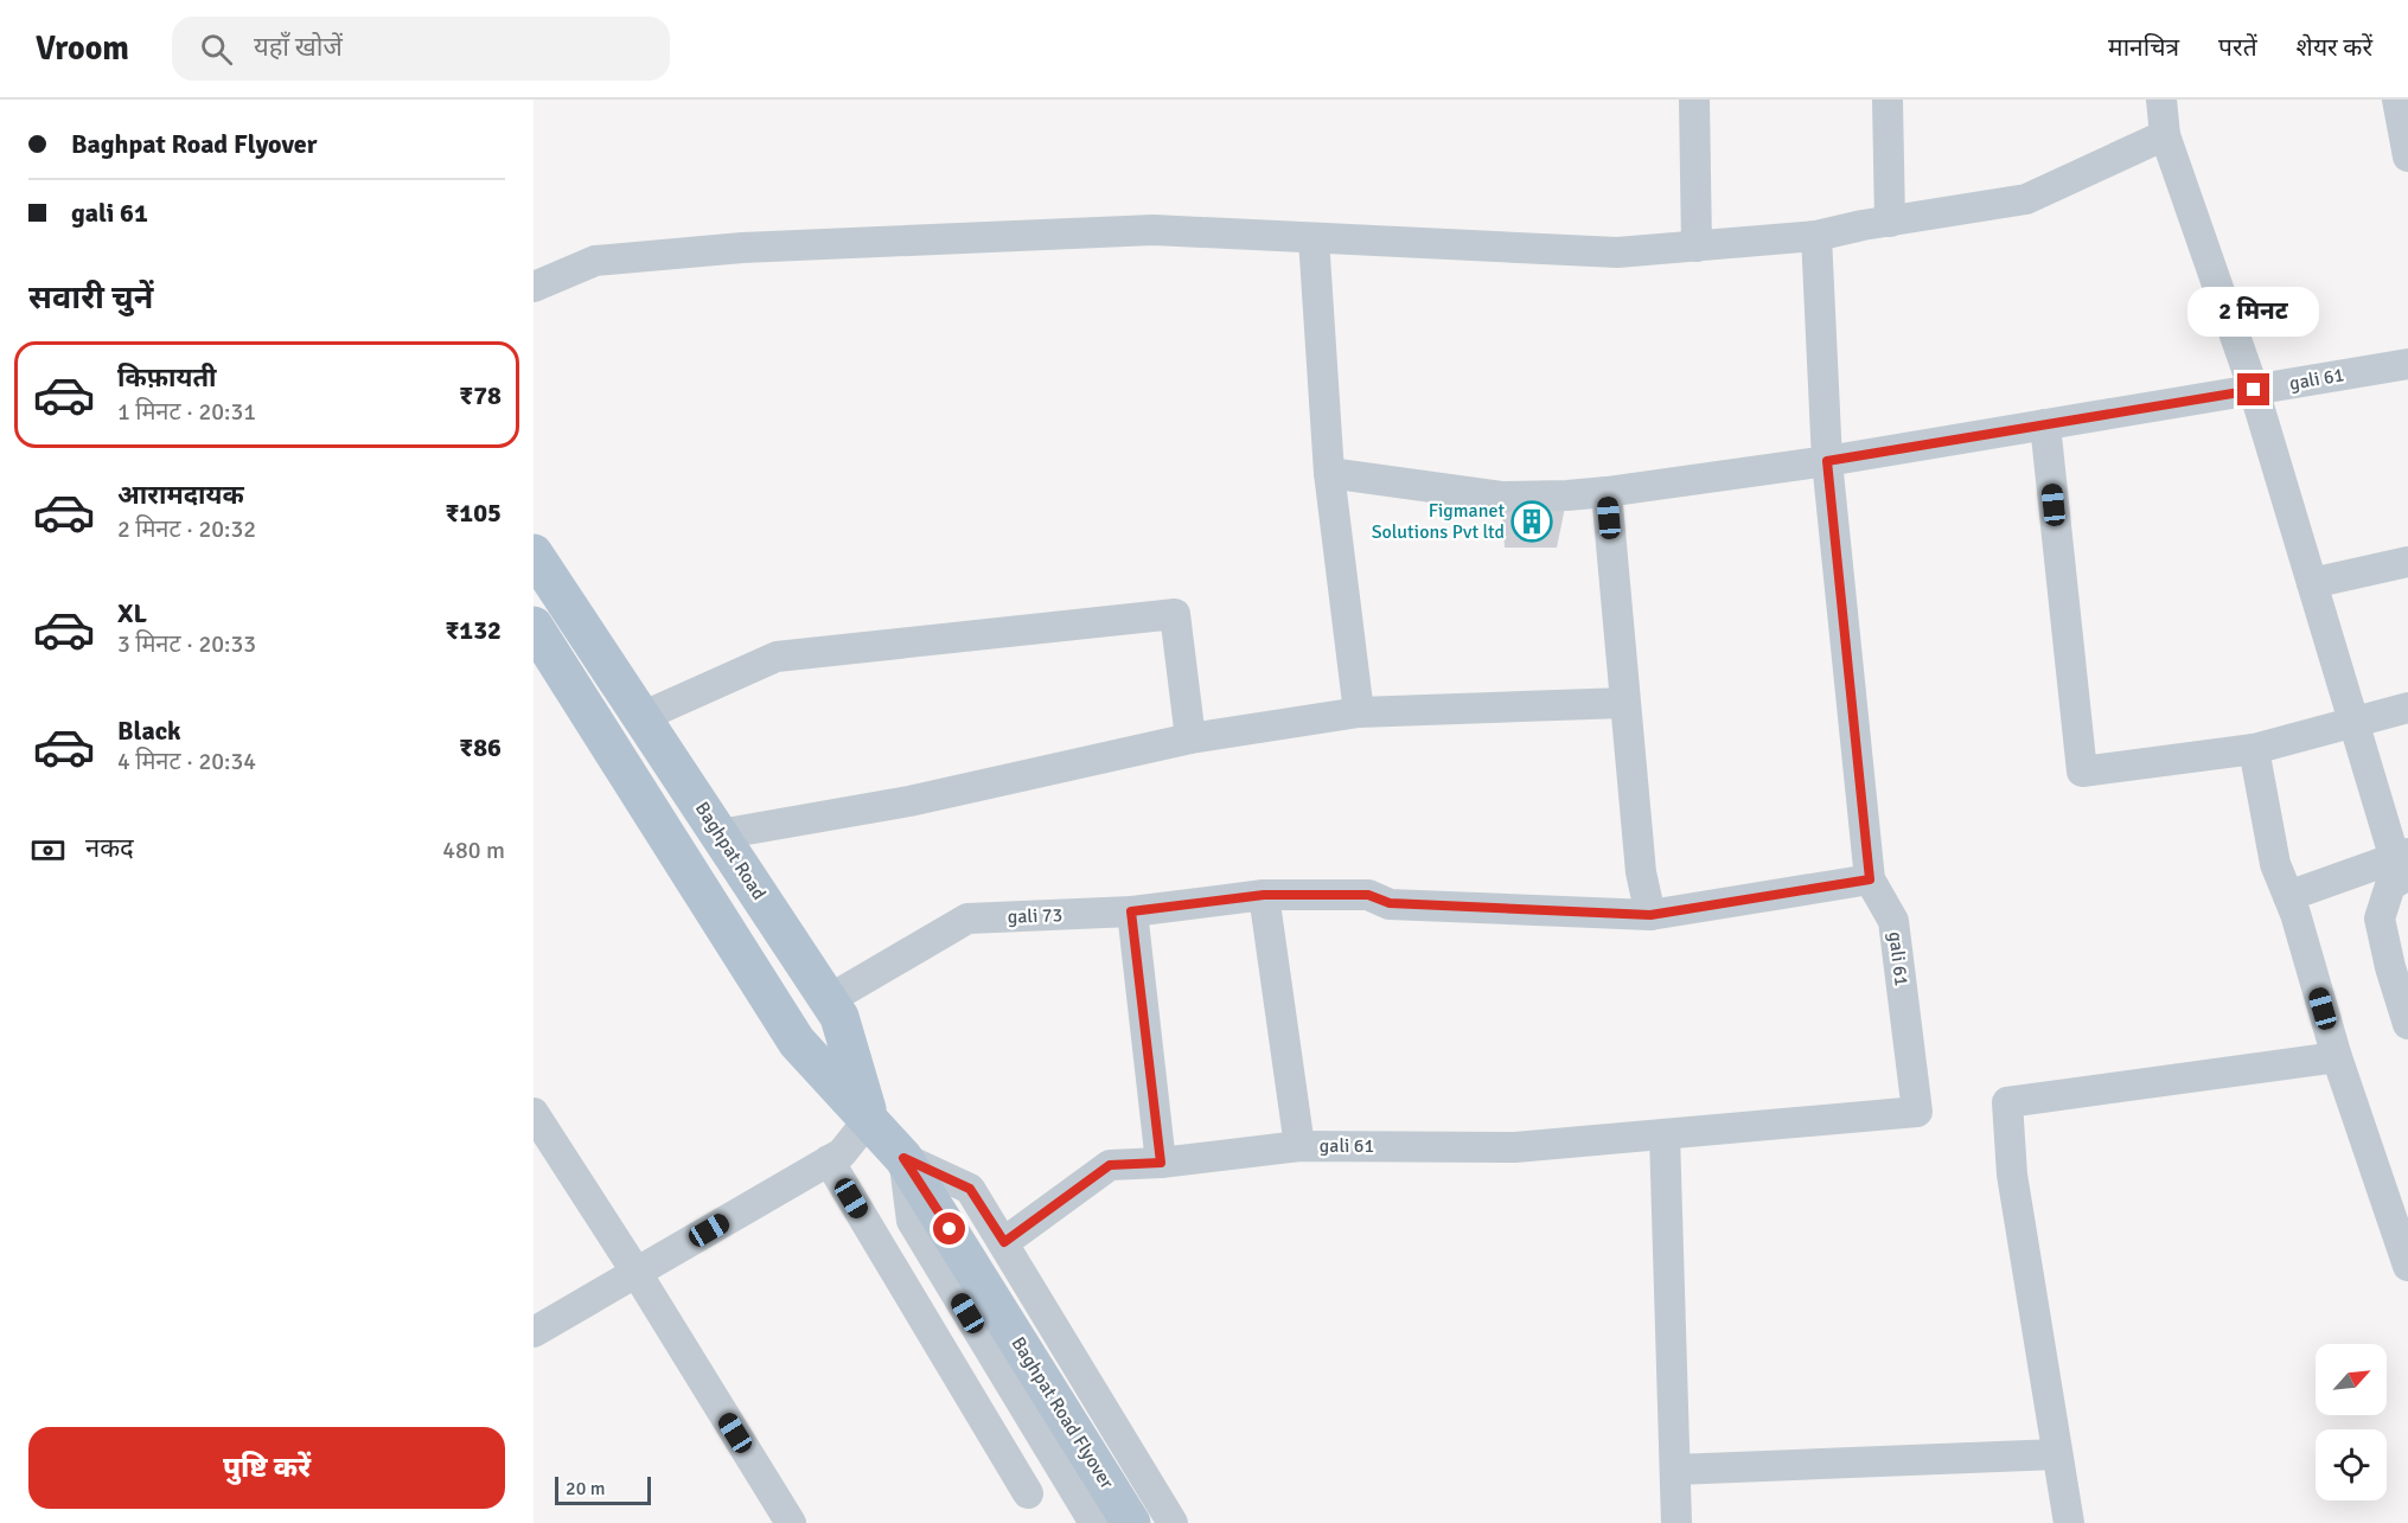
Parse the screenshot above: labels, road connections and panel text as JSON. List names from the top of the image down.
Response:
{
  "streets": {
    "main road": ["Baghpat Road", "Baghpat Road Flyover"],
    "street": ["gali 61", "gali 73"]
  },
  "crossings": [
    ["gali 61", "gali 73"],
    ["Baghpat Road", "gali 73"],
    ["Baghpat Road", "Baghpat Road Flyover"]
  ],
  "places": {
    "building": ["Figmanet Solutions Pvt ltd"]
  },
  "scale_bar": "20 m",
  "north": "top right",
  "page": {
    "header": "Vroom",
    "search": "यहाँ खोजें",
    "nav": ["मानचित्र", "परतें", "शेयर करें"],
    "banner": ["Baghpat Road Flyover", "gali 61"],
    "heading": "सवारी चुनें",
    "bubble": "2 मिनट",
    "list": [
      {
        "name": "किफ़ायती",
        "note": "1 मिनट · 20:31",
        "value": "₹78"
      },
      {
        "name": "आरामदायक",
        "note": "2 मिनट · 20:32",
        "value": "₹105"
      },
      {
        "name": "XL",
        "note": "3 मिनट · 20:33",
        "value": "₹132"
      },
      {
        "name": "Black",
        "note": "4 मिनट · 20:34",
        "value": "₹86"
      }
    ],
    "pay": ["नकद", "480 m"],
    "buttons": "पुष्टि करें",
    "scale": "20 m"
  }
}
